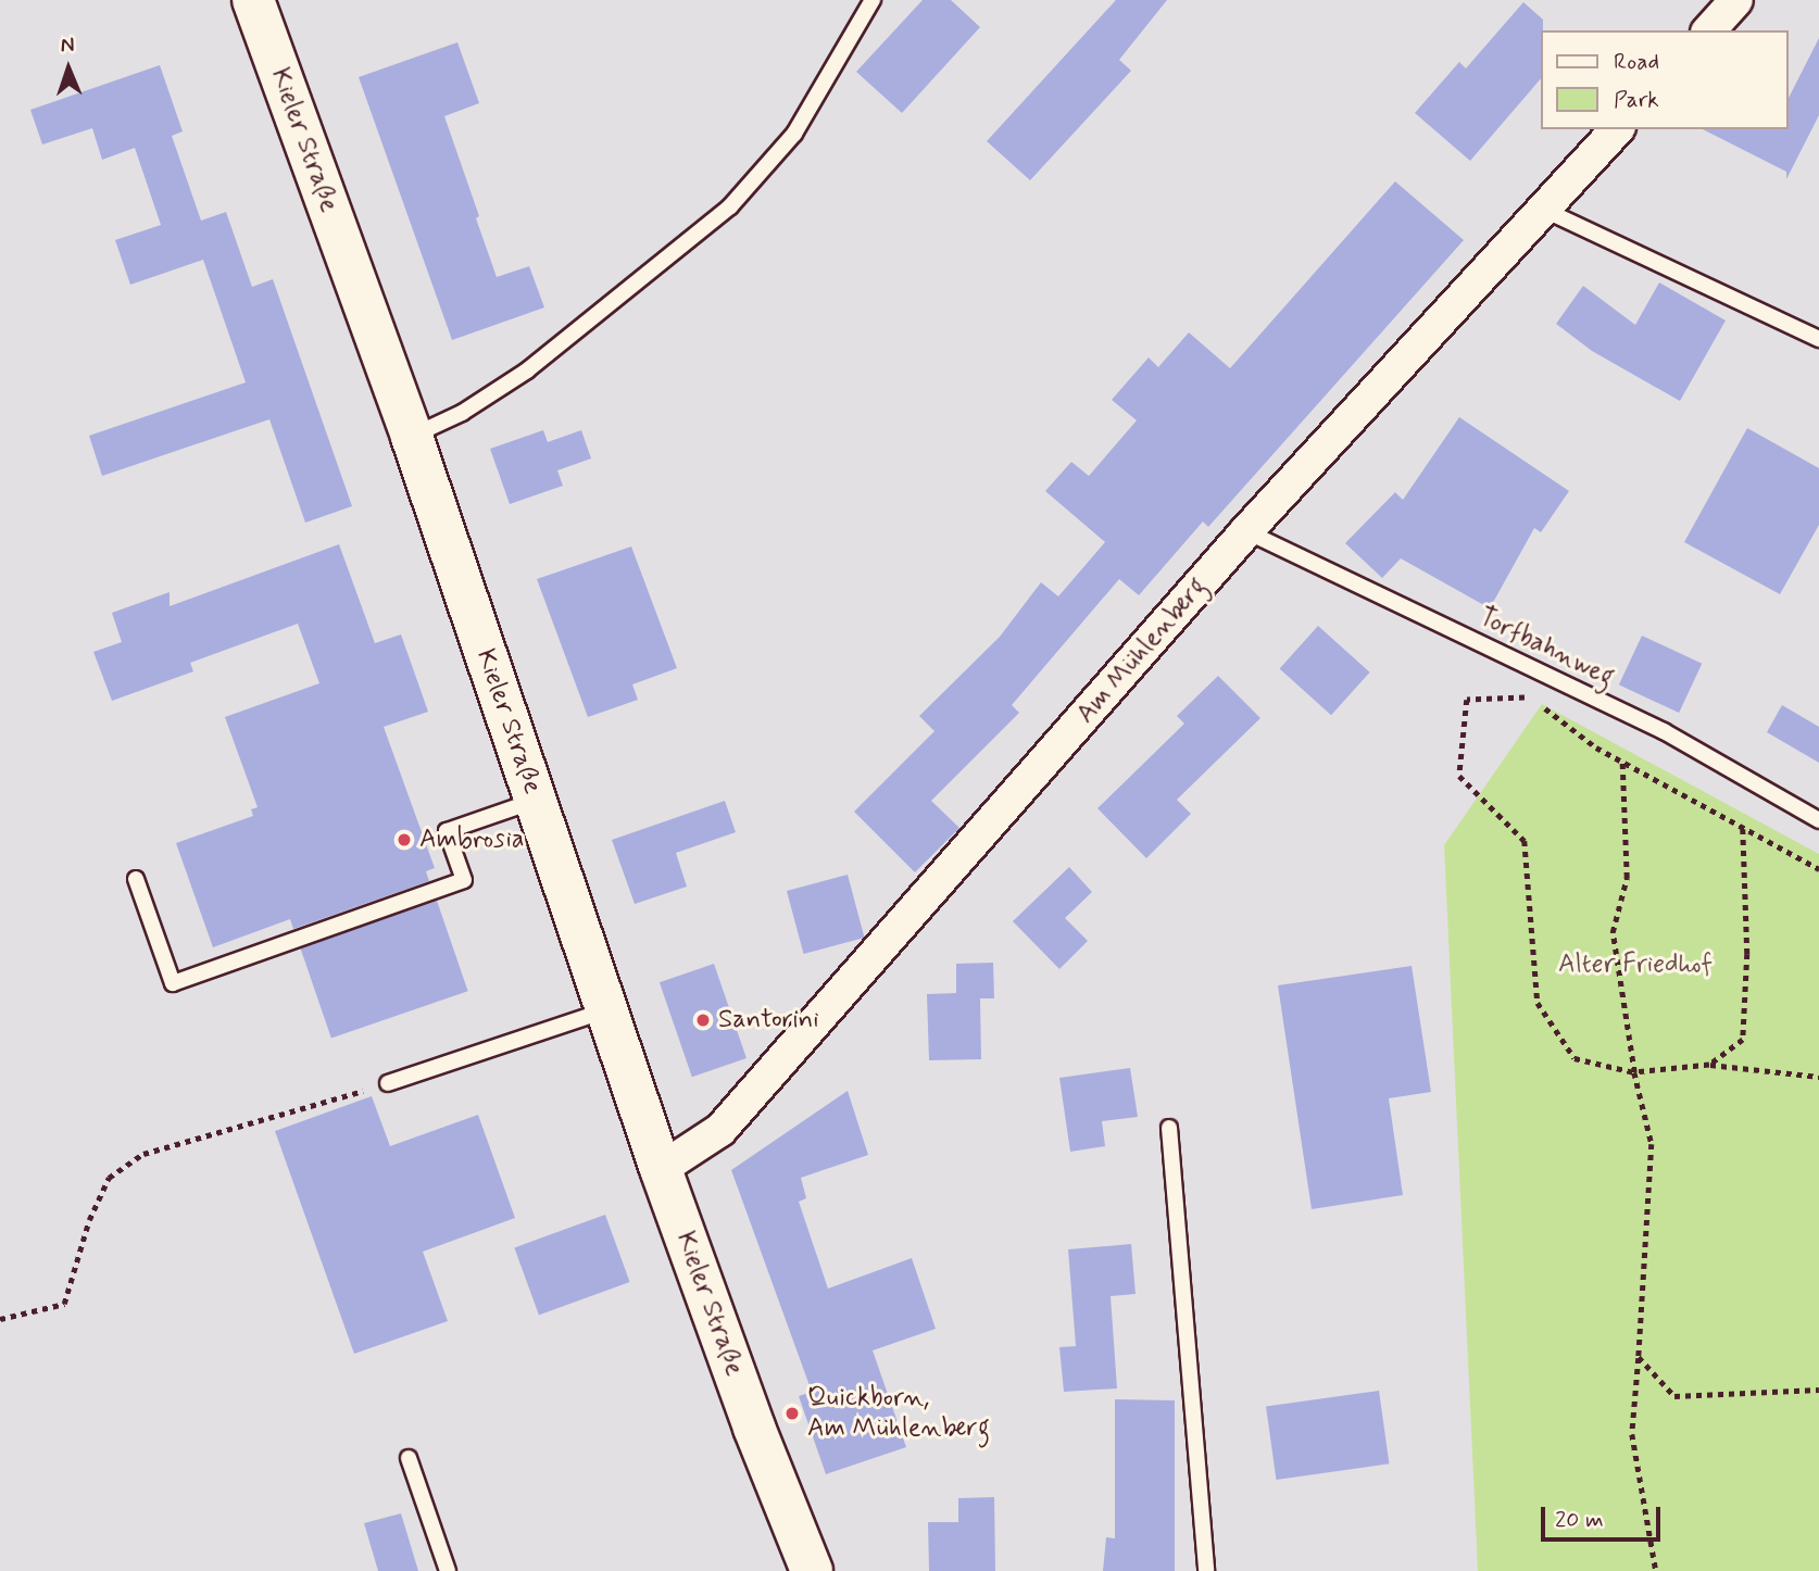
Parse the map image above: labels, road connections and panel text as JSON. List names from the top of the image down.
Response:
{
  "streets": {
    "main road": ["Kieler Straße"],
    "street": ["Am Mühlenberg"],
    "lane": ["Torfbahnweg"]
  },
  "crossings": [
    ["Kieler Straße", "Am Mühlenberg"],
    ["Torfbahnweg", "Am Mühlenberg"]
  ],
  "parks": ["Alter Friedhof"],
  "places": ["Ambrosia", "Santorini", "Quickborn, Am Mühlenberg"],
  "legend": ["Road", "Park"],
  "scale_bar": "20 m",
  "north": "top"
}
